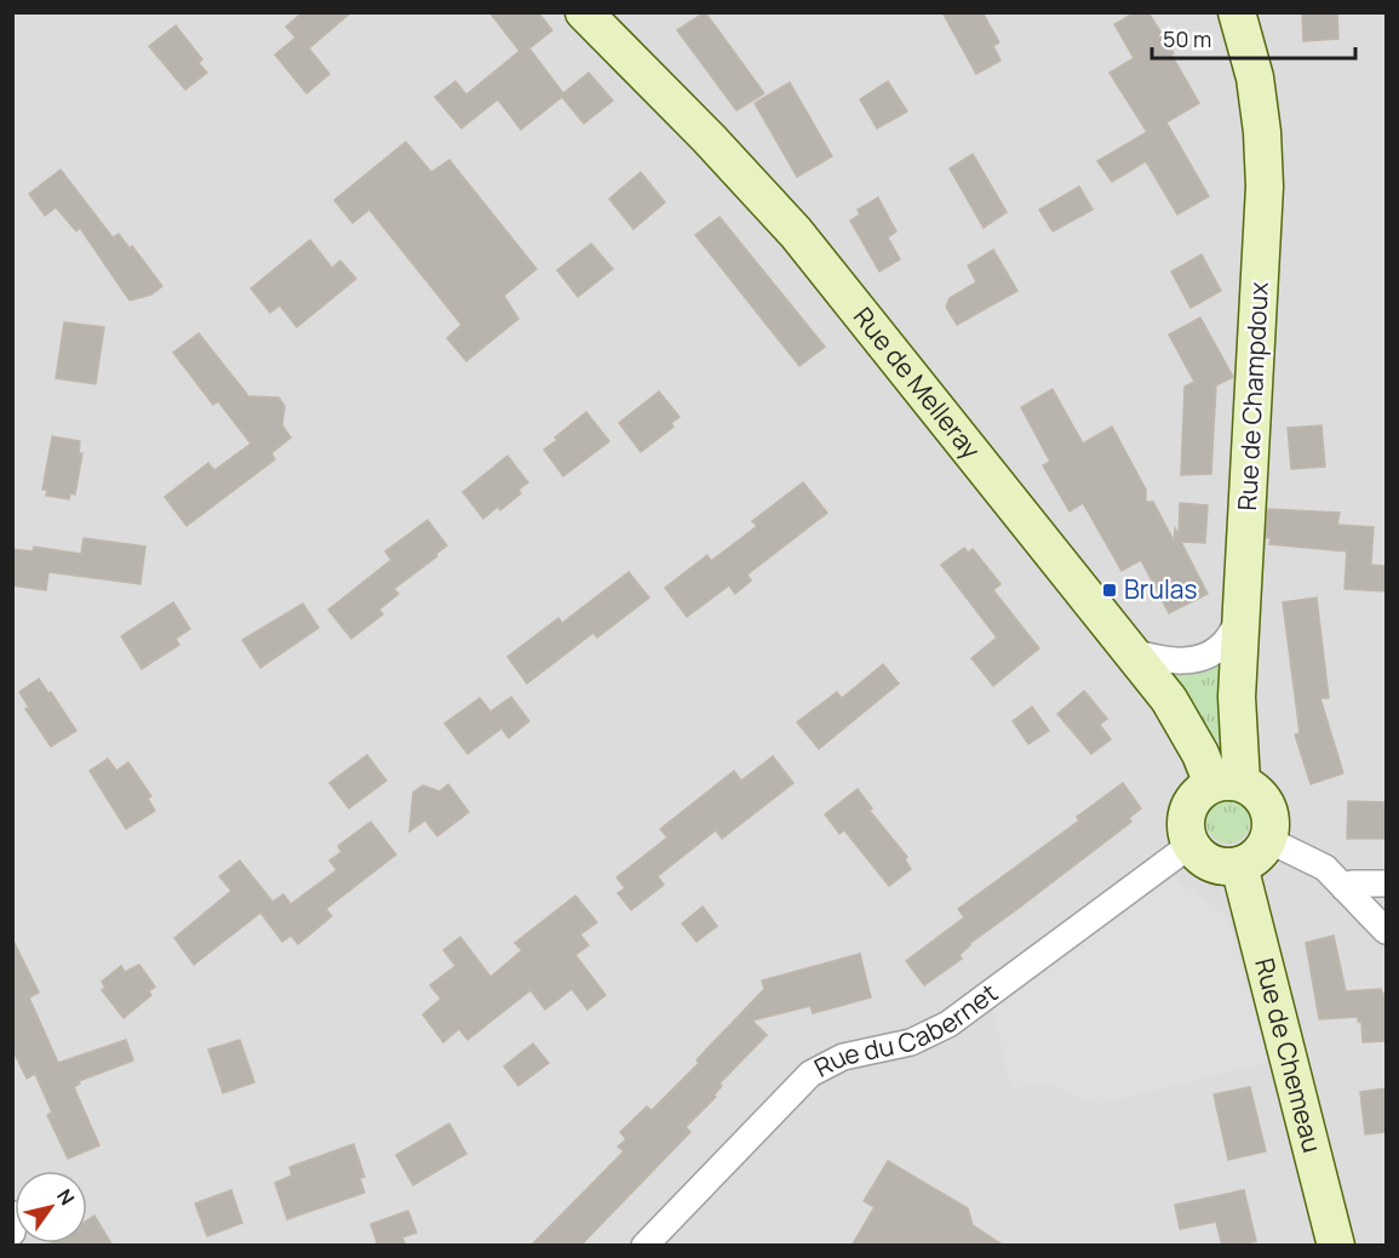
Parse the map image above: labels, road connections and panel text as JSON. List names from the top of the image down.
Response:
{
  "streets": {
    "street": [
      "Rue de Melleray",
      "Rue de Champdoux",
      "Rue du Cabernet",
      "Rue de Chemeau"
    ]
  },
  "crossings": [
    ["Rue de Melleray", "Rue de Champdoux"],
    ["Rue de Melleray", "Rue du Cabernet"],
    ["Rue de Melleray", "Rue de Chemeau"],
    ["Rue de Champdoux", "Rue du Cabernet"],
    ["Rue de Champdoux", "Rue de Chemeau"],
    ["Rue du Cabernet", "Rue de Chemeau"]
  ],
  "places": {
    "transit": ["Brulas"]
  },
  "scale_bar": "50 m",
  "north": "top right"
}
